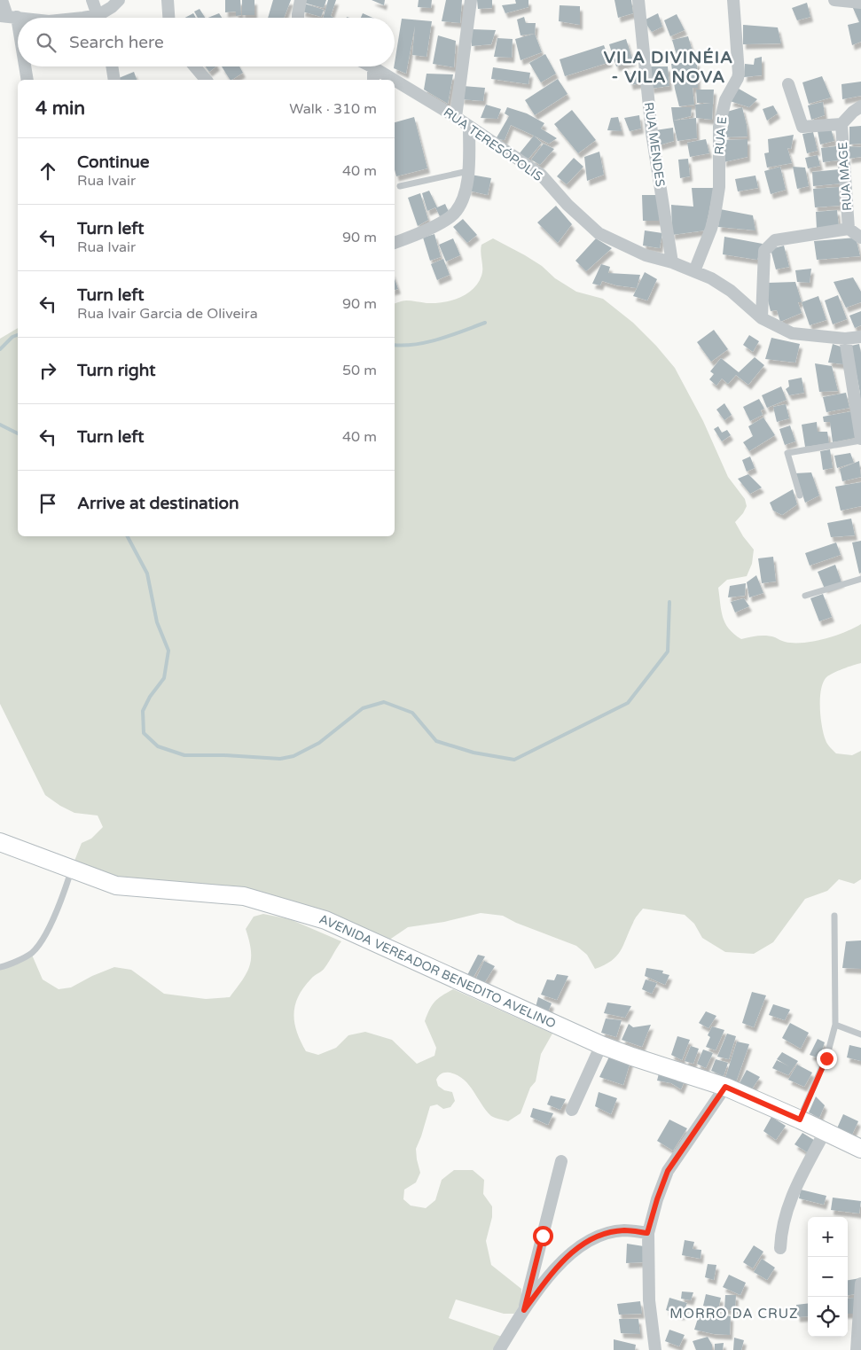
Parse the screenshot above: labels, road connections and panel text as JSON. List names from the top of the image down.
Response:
{
  "streets": {
    "main road": ["AVENIDA VEREADOR BENEDITO AVELINO"],
    "street": [
      "RUA E",
      "RUA TERESÓPOLIS",
      "RUA MENDES",
      "RUA MAGE"
    ]
  },
  "crossings": [
    ["RUA E", "RUA TERESÓPOLIS"],
    ["RUA TERESÓPOLIS", "RUA MENDES"]
  ],
  "districts": ["VILA DIVINÉIA - VILA NOVA", "MORRO DA CRUZ"],
  "page": {
    "search": "Search here",
    "heading": ["4 min", "Walk · 310 m"],
    "list": [
      ["Continue", "Rua Ivair", "40 m"],
      ["Turn left", "Rua Ivair", "90 m"],
      ["Turn left", "Rua Ivair Garcia de Oliveira", "90 m"],
      ["Turn right", "50 m"],
      ["Turn left", "40 m"],
      "Arrive at destination"
    ],
    "map_buttons": ["+", "−"]
  }
}
